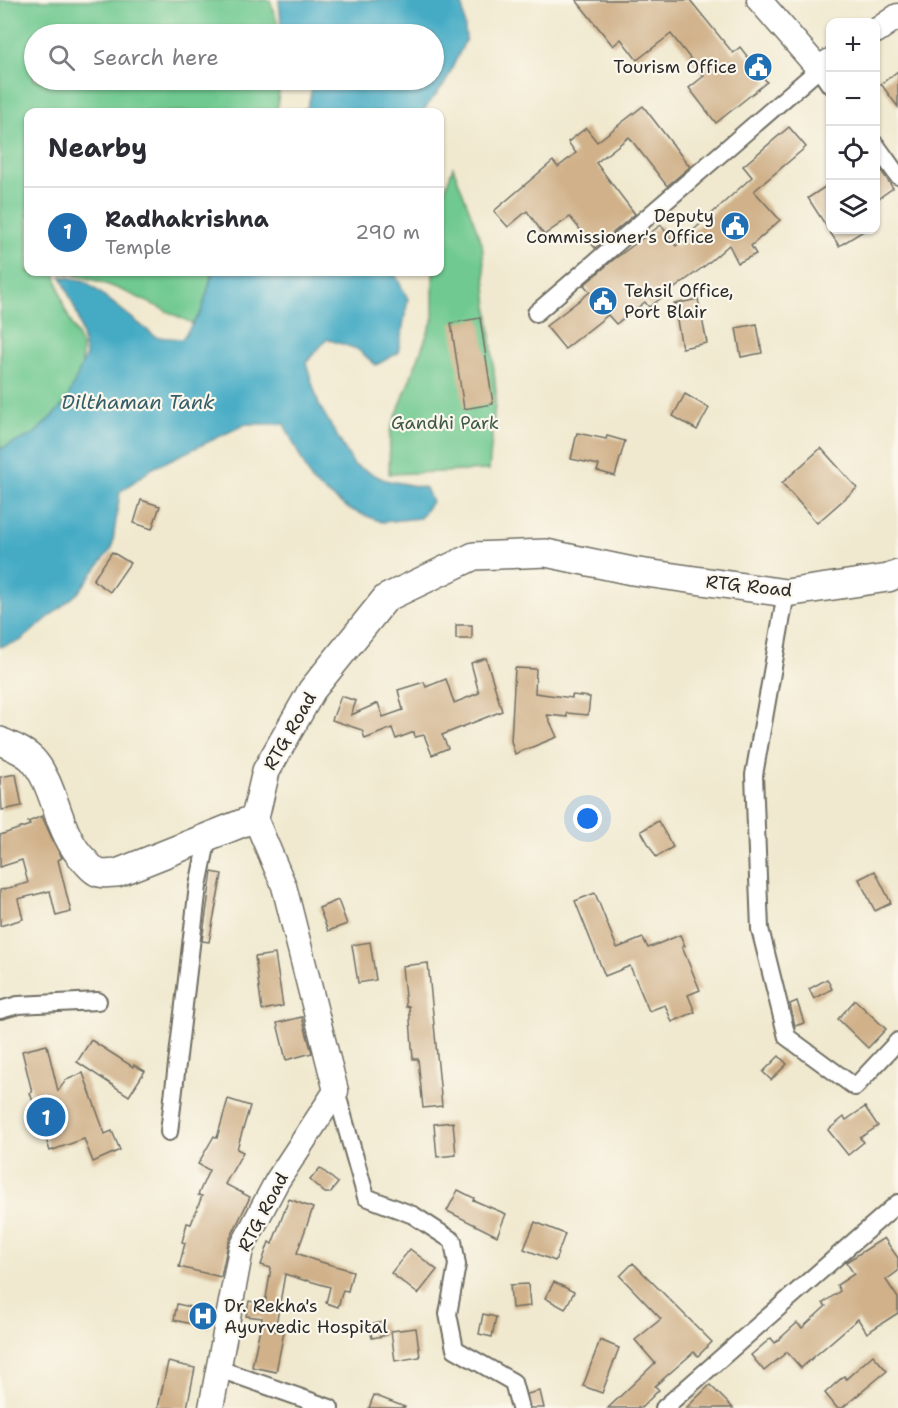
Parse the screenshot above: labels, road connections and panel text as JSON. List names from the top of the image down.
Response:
{
  "streets": {
    "main road": ["RTG Road"]
  },
  "water": ["Dilthaman Tank"],
  "parks": ["Gandhi Park"],
  "places": {
    "public building": ["Tourism Office", "Deputy Commissioner's Office", "Tehsil Office, Port Blair"],
    "hospital": ["Dr. Rekha's Ayurvedic Hospital"]
  },
  "page": {
    "map_buttons": ["+", "−"],
    "search": "Search here",
    "heading": "Nearby",
    "list": [
      {
        "mark": "1",
        "name": "Radhakrishna",
        "note": "Temple",
        "value": "290 m"
      }
    ],
    "pins": "1"
  }
}
